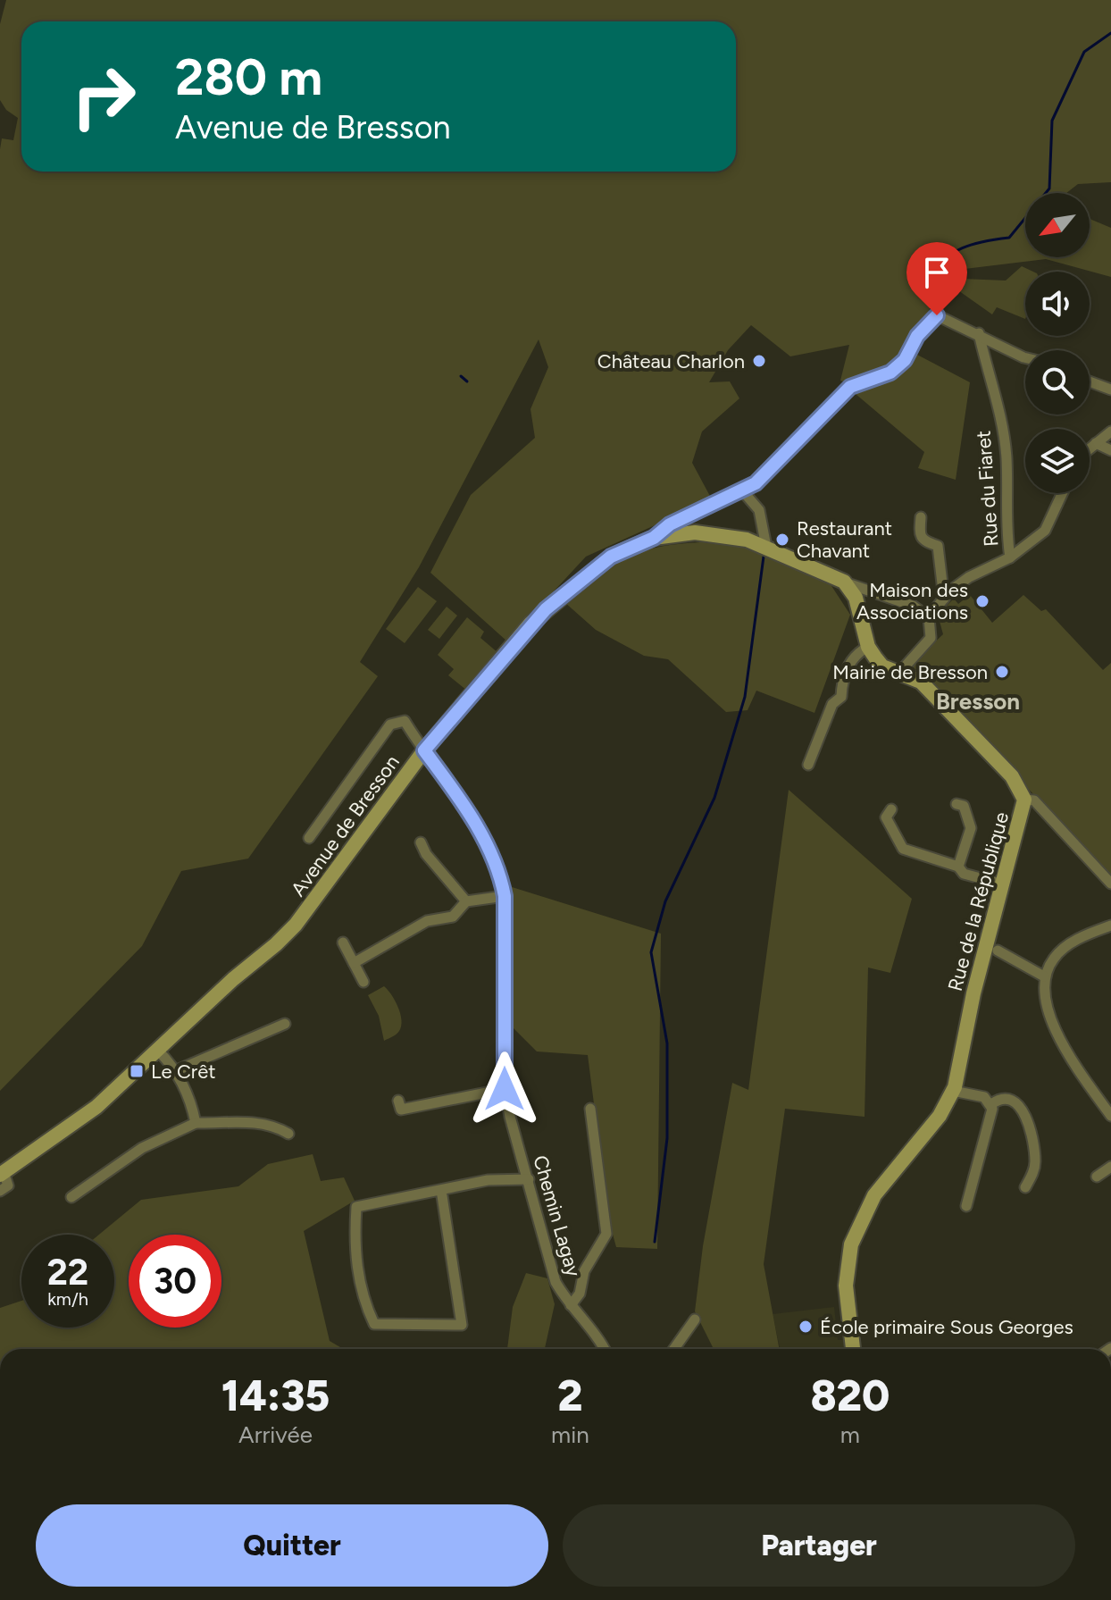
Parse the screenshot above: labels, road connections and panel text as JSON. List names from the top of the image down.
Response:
{
  "streets": {
    "street": [
      "Rue du Fiaret",
      "Avenue de Bresson",
      "Rue de la République",
      "Chemin Lagay"
    ]
  },
  "crossings": [
    ["Avenue de Bresson", "Chemin Lagay"]
  ],
  "districts": ["Bresson"],
  "places": {
    "other": [
      "Château Charlon",
      "Restaurant Chavant",
      "Maison des Associations",
      "Mairie de Bresson",
      "École primaire Sous Georges"
    ],
    "transit": ["Le Crêt"]
  },
  "north": "bottom left",
  "page": {
    "turn": ["280 m", "Avenue de Bresson"],
    "speed": "22 km/h",
    "limit": "30",
    "eta": [
      "14:35",
      "Arrivée",
      "2",
      "min",
      "820",
      "m"
    ],
    "buttons": ["Quitter", "Partager"]
  }
}
